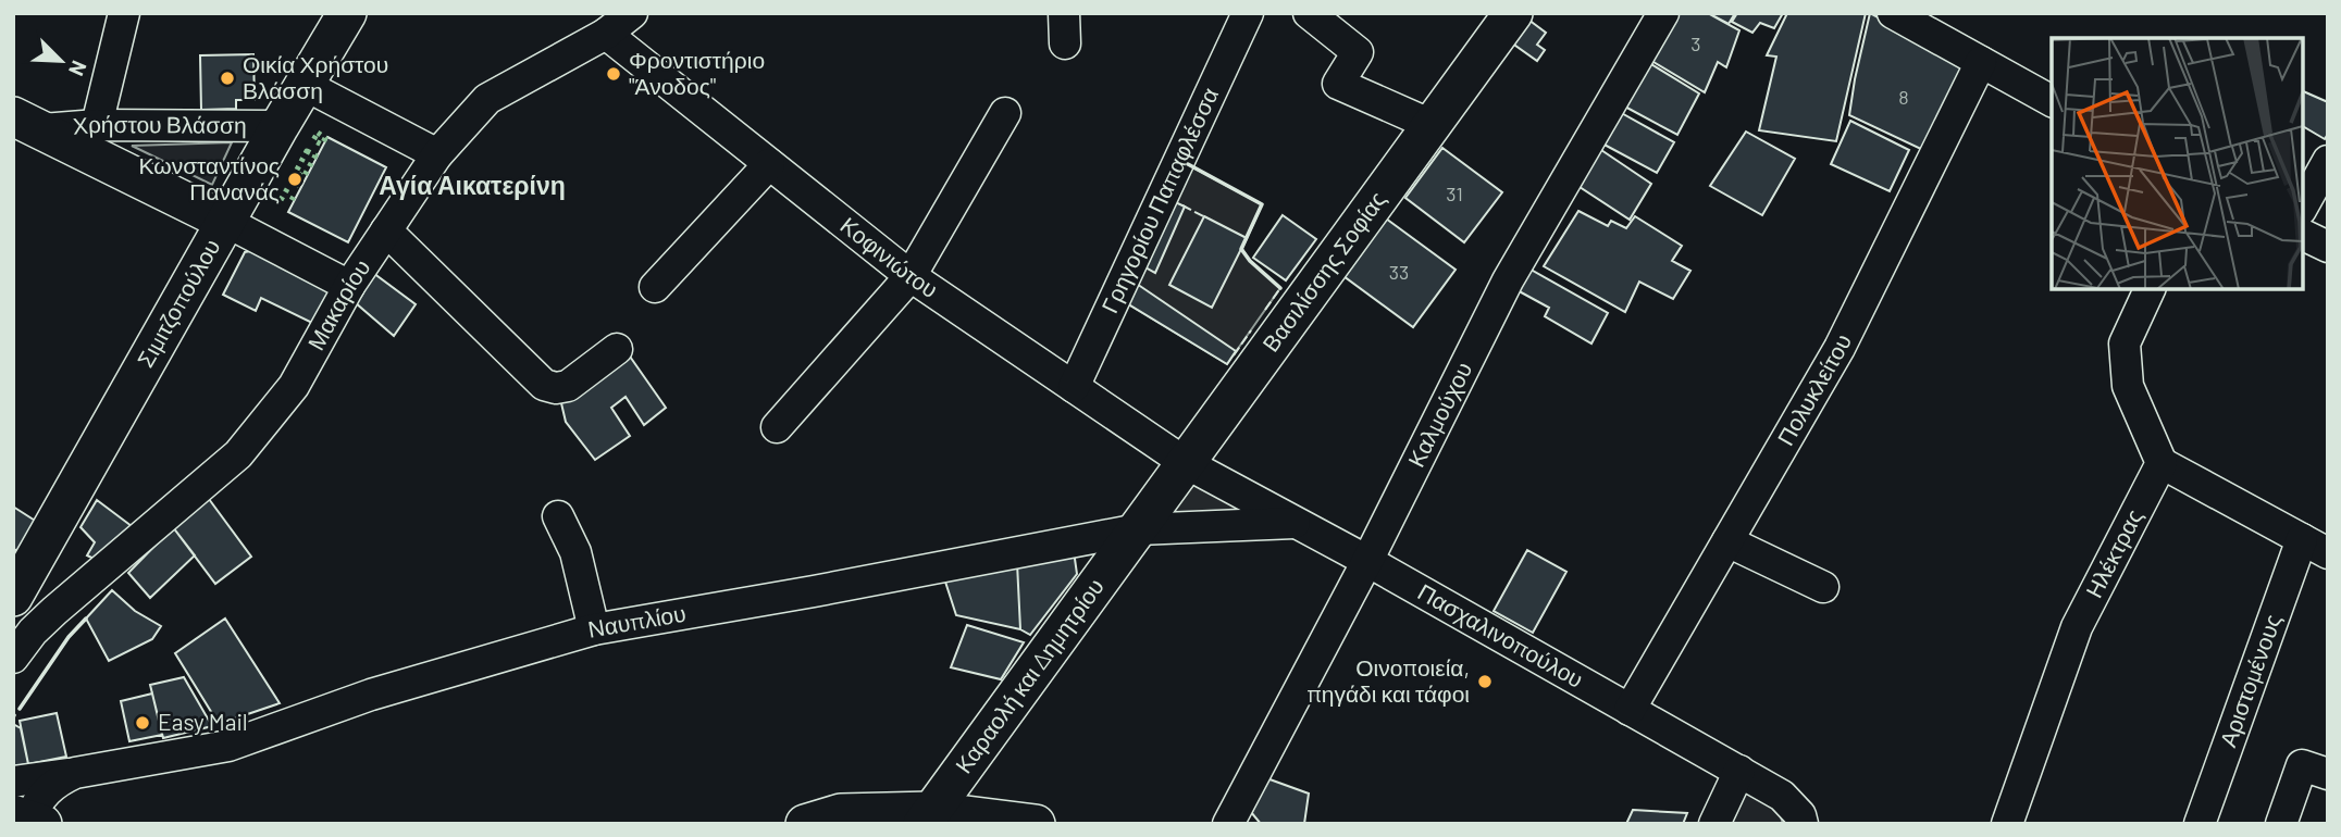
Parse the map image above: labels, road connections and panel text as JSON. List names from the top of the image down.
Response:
{
  "streets": {
    "main road": [
      "Χρήστου Βλάσση",
      "Βασιλίσσης Σοφίας",
      "Σιμιτζοπούλου",
      "Καραολή και Δημητρίου"
    ],
    "street": [
      "Γρηγορίου Παπαφλέσσα",
      "Κοφινιώτου",
      "Μακαρίου",
      "Πολυκλείτου",
      "Καλμούχου",
      "Ηλέκτρας",
      "Ναυπλίου",
      "Πασχαλινοπούλου",
      "Αριστομένους"
    ]
  },
  "crossings": [
    ["Χρήστου Βλάσση", "Σιμιτζοπούλου"],
    ["Χρήστου Βλάσση", "Μακαρίου"],
    ["Γρηγορίου Παπαφλέσσα", "Κοφινιώτου"],
    ["Κοφινιώτου", "Βασιλίσσης Σοφίας"],
    ["Κοφινιώτου", "Μακαρίου"],
    ["Κοφινιώτου", "Πασχαλινοπούλου"],
    ["Βασιλίσσης Σοφίας", "Ναυπλίου"],
    ["Βασιλίσσης Σοφίας", "Πασχαλινοπούλου"],
    ["Βασιλίσσης Σοφίας", "Καραολή και Δημητρίου"],
    ["Πολυκλείτου", "Πασχαλινοπούλου"],
    ["Καλμούχου", "Πασχαλινοπούλου"],
    ["Ναυπλίου", "Πασχαλινοπούλου"],
    ["Ναυπλίου", "Καραολή και Δημητρίου"]
  ],
  "districts": ["Αγία Αικατερίνη"],
  "places": [
    "Φροντιστήριο \"Άνοδος\"",
    "Οικία Χρήστου Βλάσση",
    "Κωνσταντίνος Πανανάς",
    "Οινοποιεία, πηγάδι και τάφοι",
    "Easy Mail"
  ],
  "house_numbers": [
    "3",
    "8",
    "31",
    "33"
  ],
  "north": "bottom right"
}
